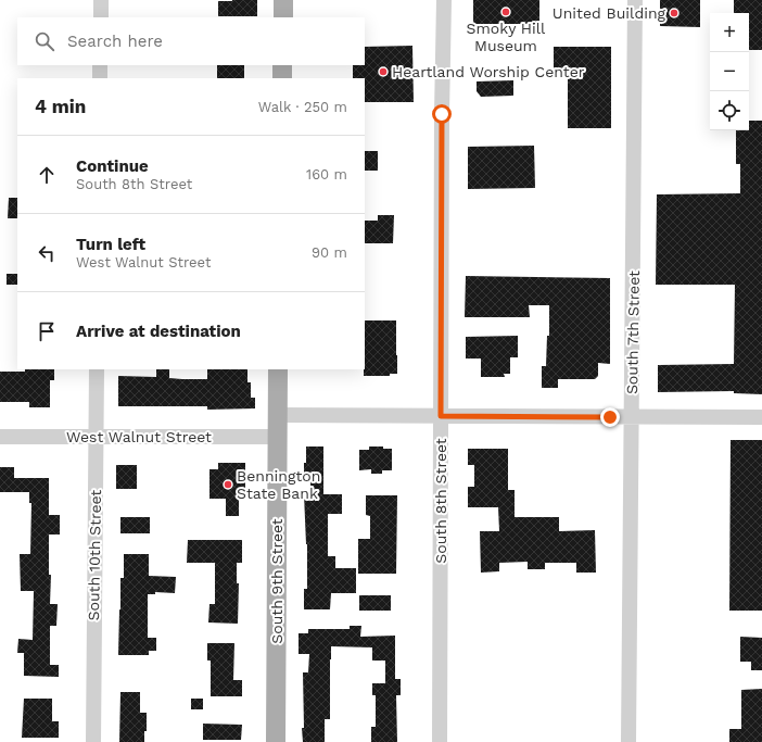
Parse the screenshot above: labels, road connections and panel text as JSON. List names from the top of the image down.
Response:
{
  "streets": {
    "main road": ["South 9th Street"],
    "street": [
      "South 7th Street",
      "West Walnut Street",
      "South 8th Street",
      "South 10th Street"
    ]
  },
  "crossings": [
    ["West Walnut Street", "South 10th Street"],
    ["West Walnut Street", "South 9th Street"]
  ],
  "places": [
    "Smoky Hill Museum",
    "United Building",
    "Heartland Worship Center",
    "Bennington State Bank"
  ],
  "page": {
    "map_buttons": ["+", "−"],
    "search": "Search here",
    "heading": ["4 min", "Walk · 250 m"],
    "list": [
      ["Continue", "South 8th Street", "160 m"],
      ["Turn left", "West Walnut Street", "90 m"],
      "Arrive at destination"
    ]
  }
}
